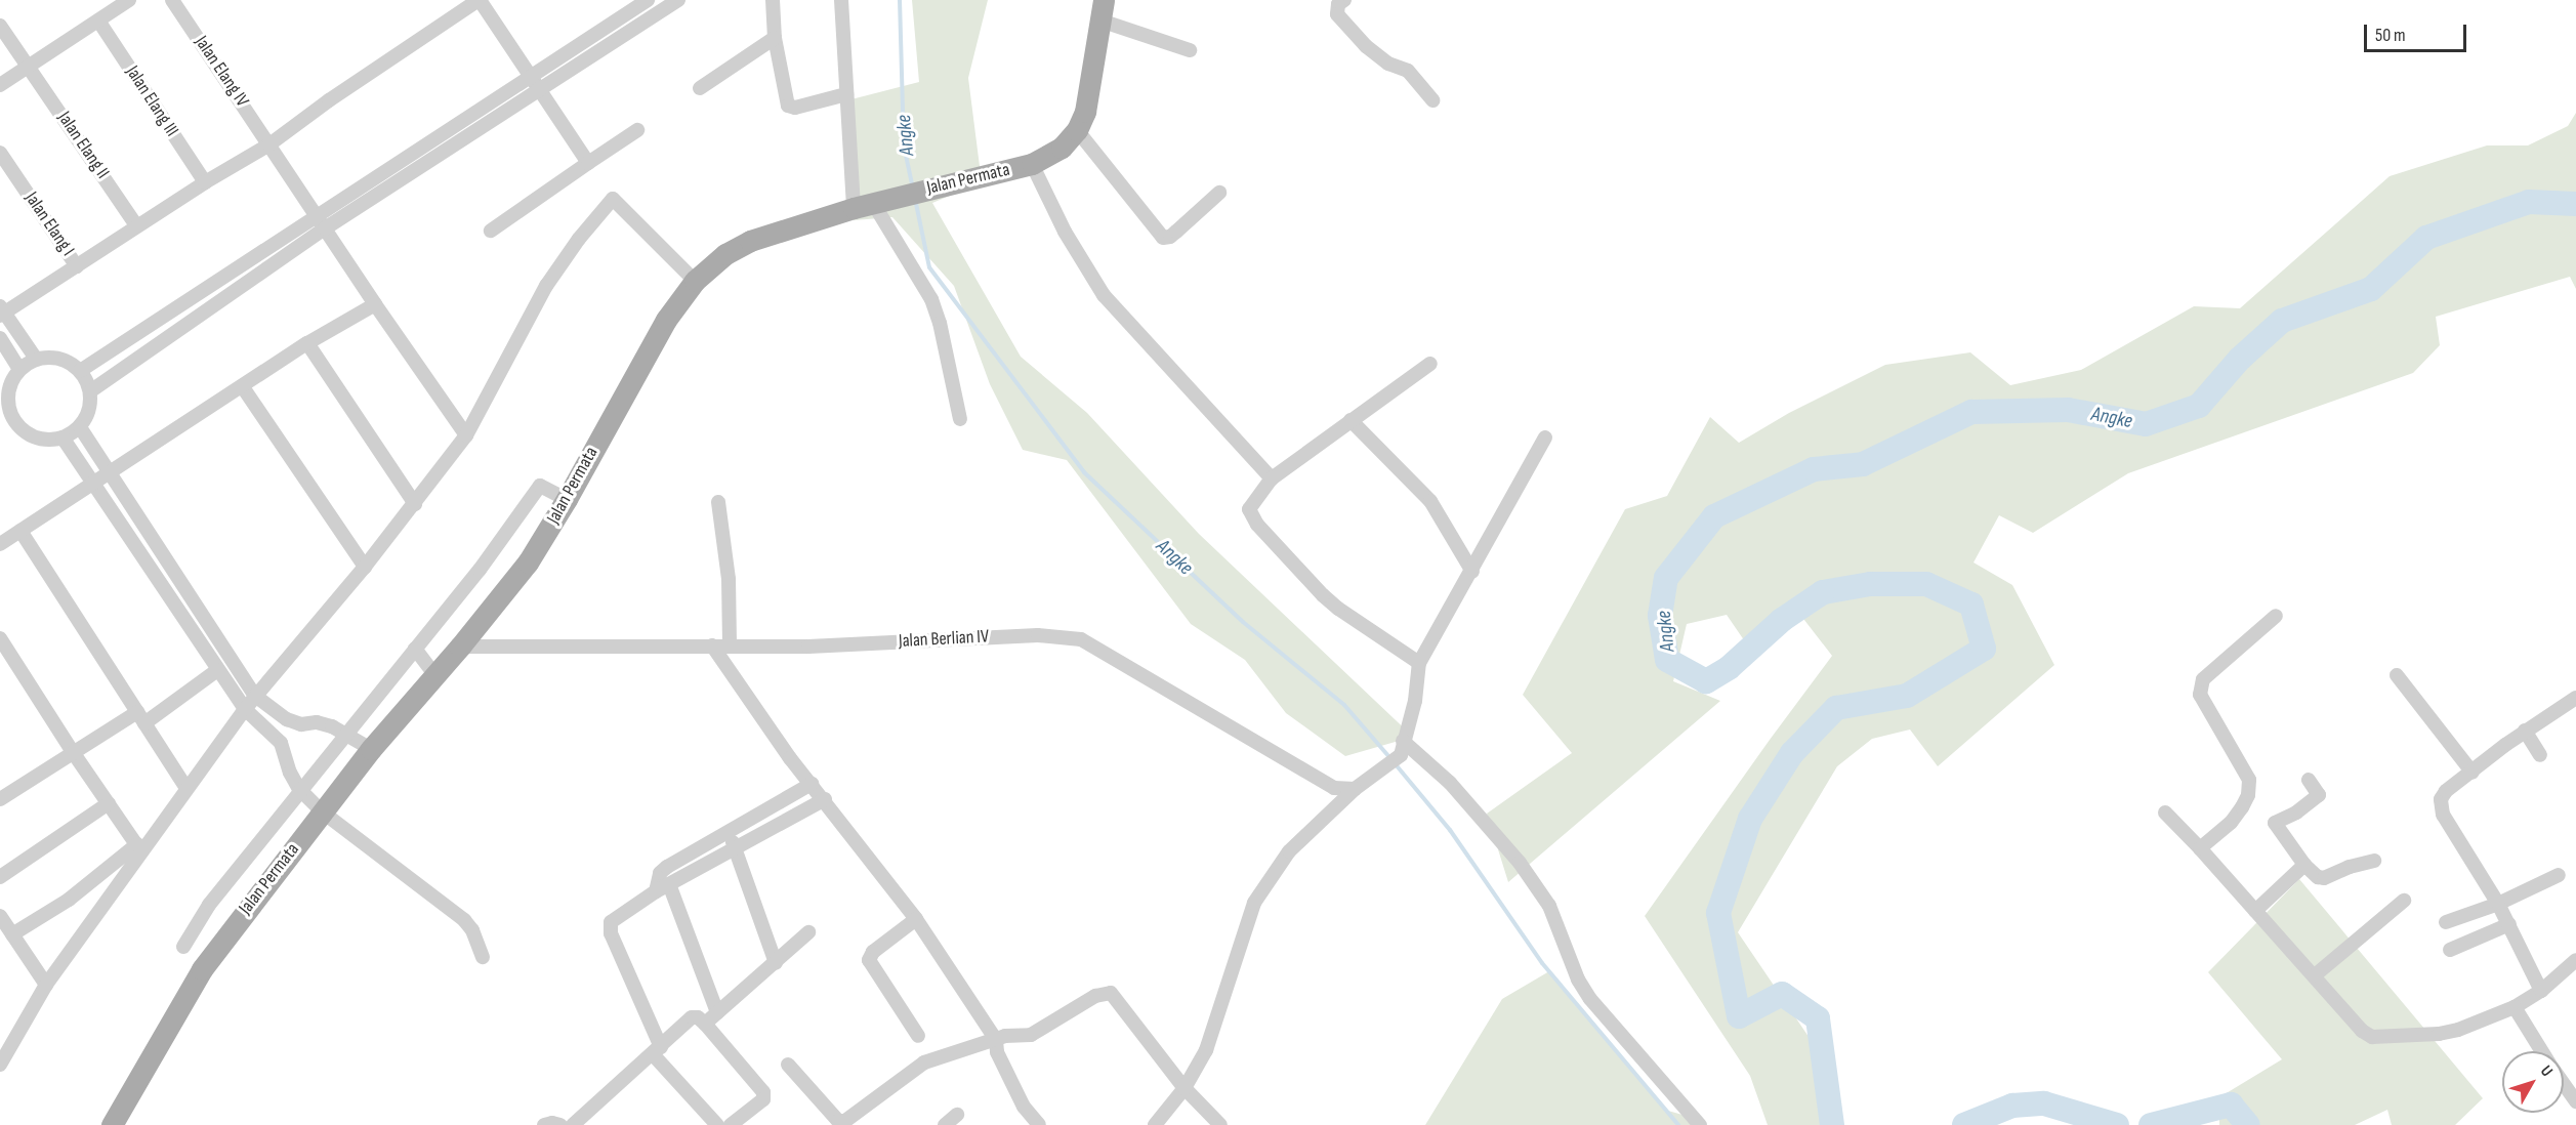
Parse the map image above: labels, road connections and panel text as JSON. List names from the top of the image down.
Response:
{
  "streets": {
    "main road": ["Jalan Permata"],
    "street": [
      "Jalan Elang IV",
      "Jalan Elang III",
      "Jalan Elang II",
      "Jalan Elang I",
      "Jalan Berlian IV"
    ]
  },
  "crossings": [
    ["Jalan Permata", "Jalan Berlian IV"]
  ],
  "water": ["Angke"],
  "scale_bar": "50 m",
  "north": "top right"
}
